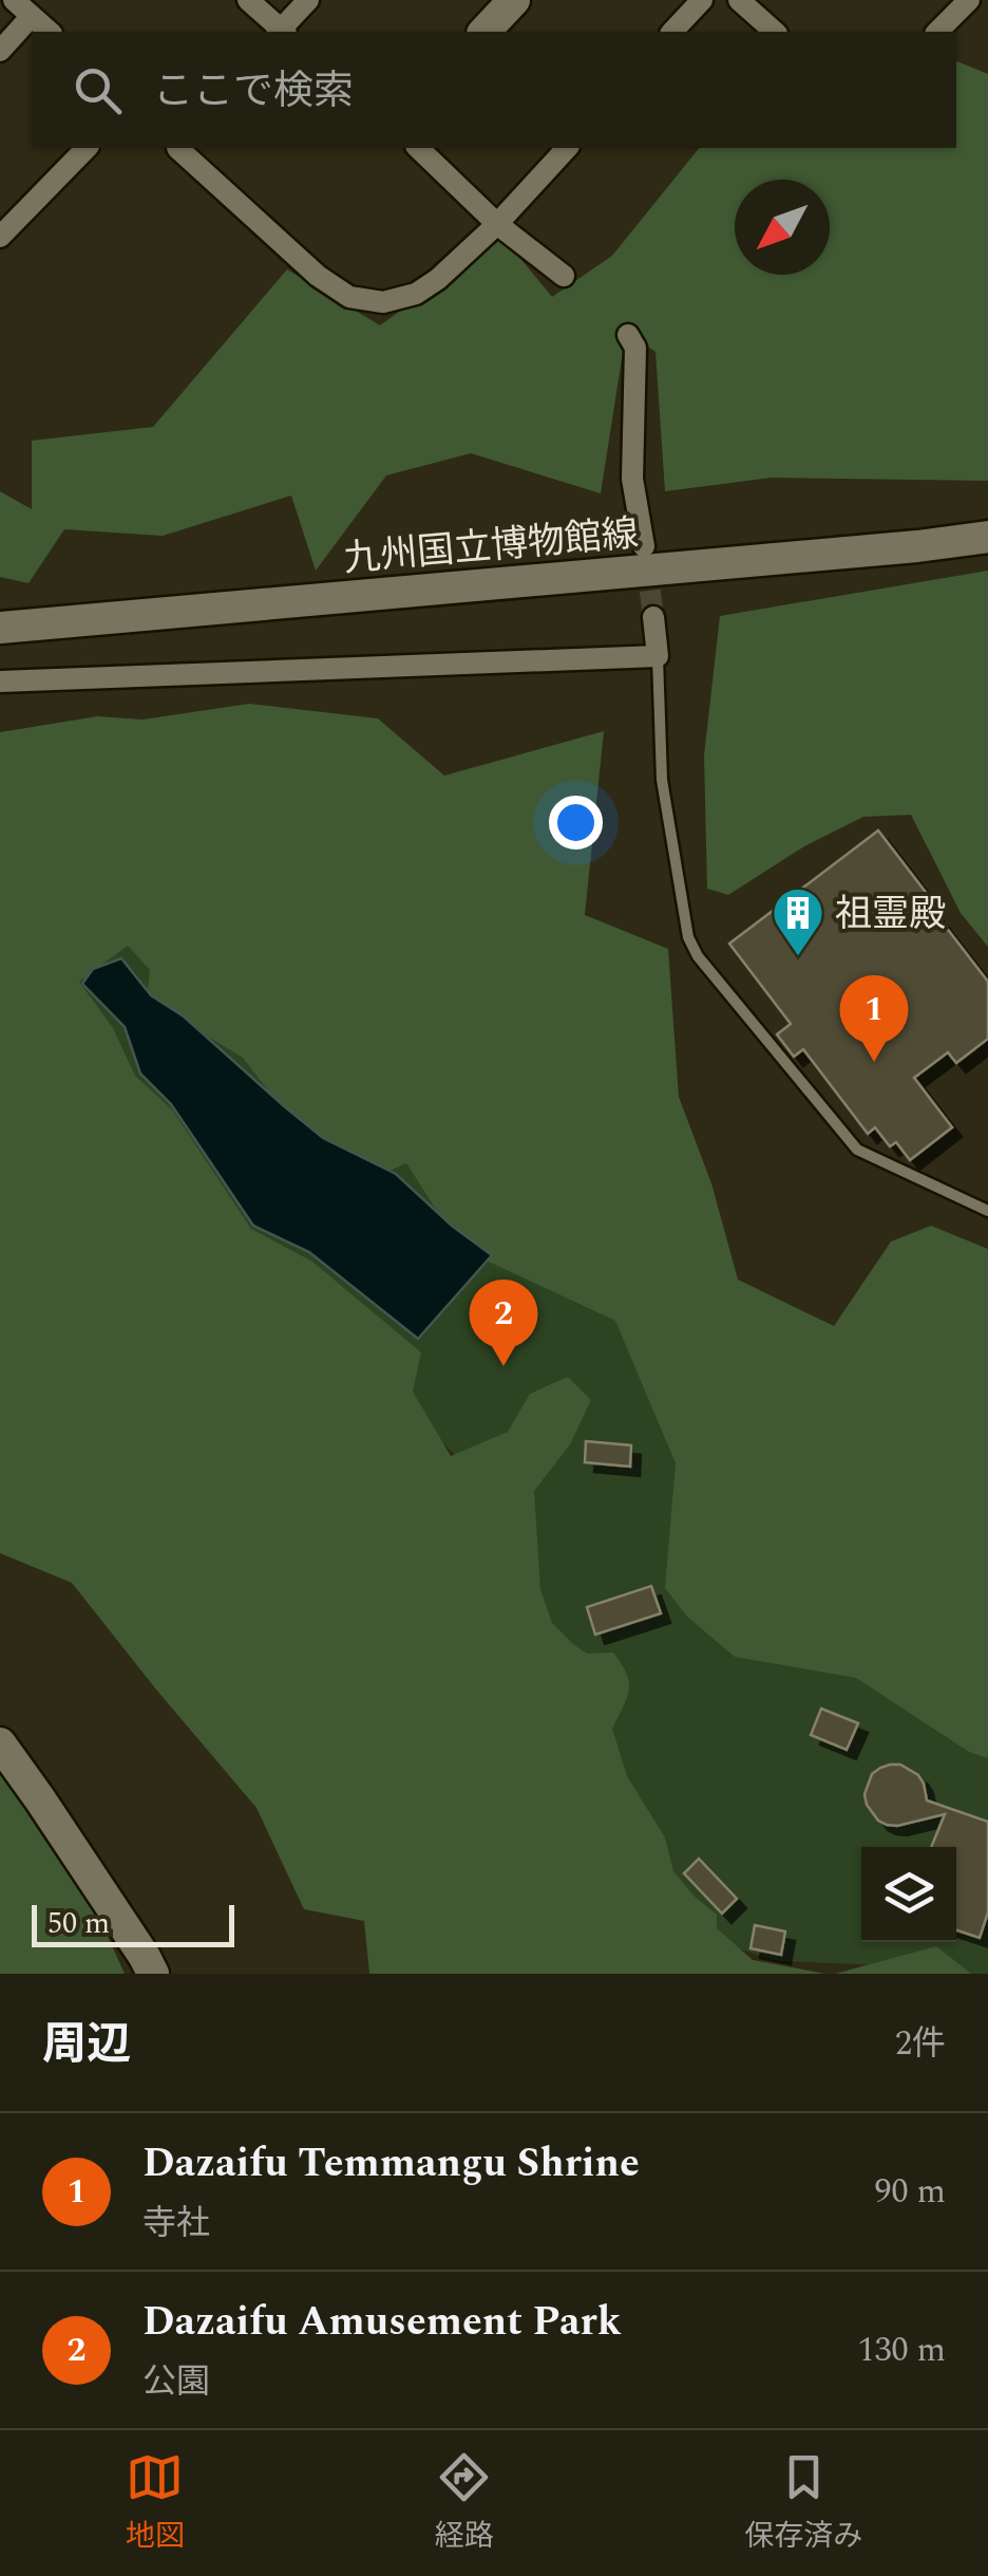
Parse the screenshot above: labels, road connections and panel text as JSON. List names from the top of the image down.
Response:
{
  "streets": {
    "main road": ["九州国立博物館線"]
  },
  "places": {
    "building": ["祖霊殿"]
  },
  "scale_bar": "50 m",
  "north": "bottom left",
  "page": {
    "search": "ここで検索",
    "pins": ["1", "2"],
    "scale": "50 m",
    "heading": ["周辺", "2件"],
    "list": [
      {
        "mark": "1",
        "name": "Dazaifu Temmangu Shrine",
        "note": "寺社",
        "value": "90 m"
      },
      {
        "mark": "2",
        "name": "Dazaifu Amusement Park",
        "note": "公園",
        "value": "130 m"
      }
    ],
    "nav": ["地図", "経路", "保存済み"]
  }
}
